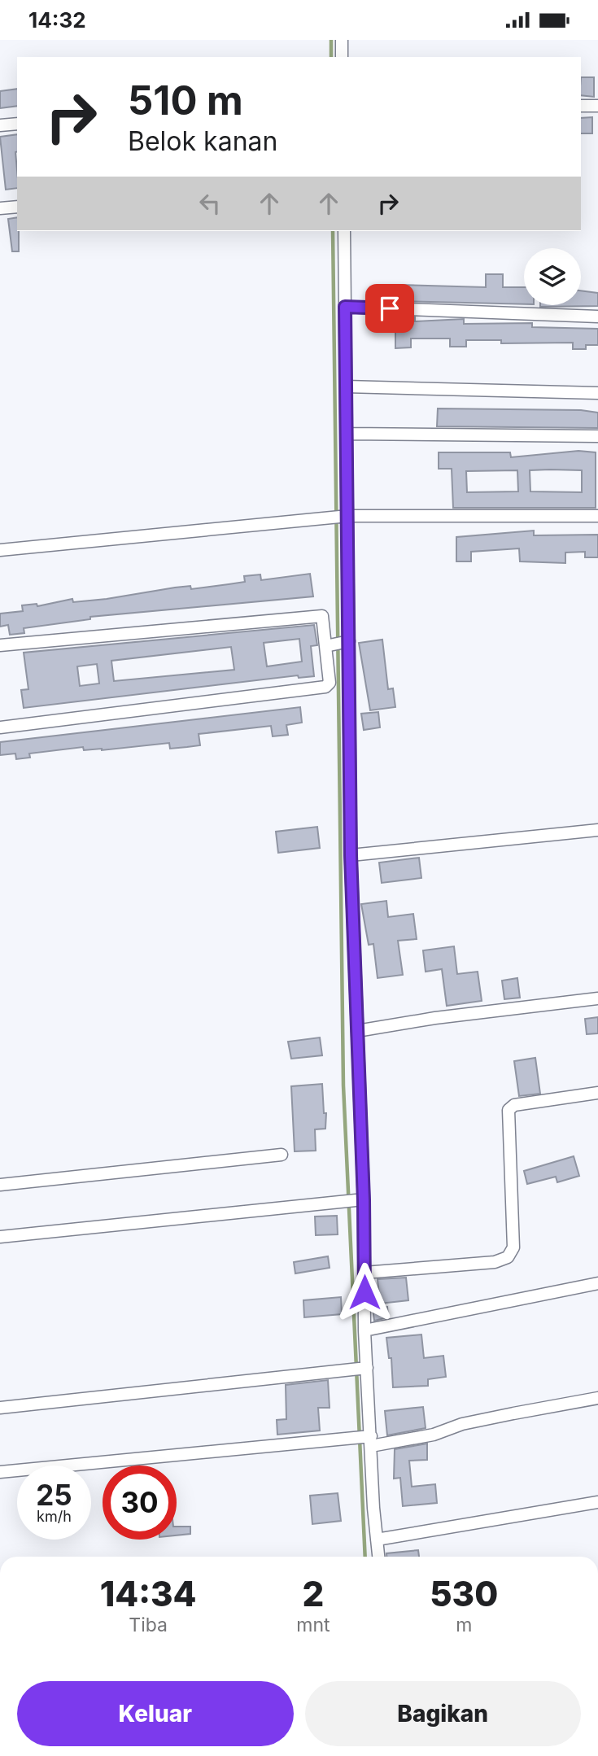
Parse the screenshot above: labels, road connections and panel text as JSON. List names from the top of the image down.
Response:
{
  "page": {
    "status": "14:32",
    "turn": ["510 m", "Belok kanan"],
    "speed": "25 km/h",
    "limit": "30",
    "eta": [
      "14:34",
      "Tiba",
      "2",
      "mnt",
      "530",
      "m"
    ],
    "buttons": ["Keluar", "Bagikan"]
  }
}
